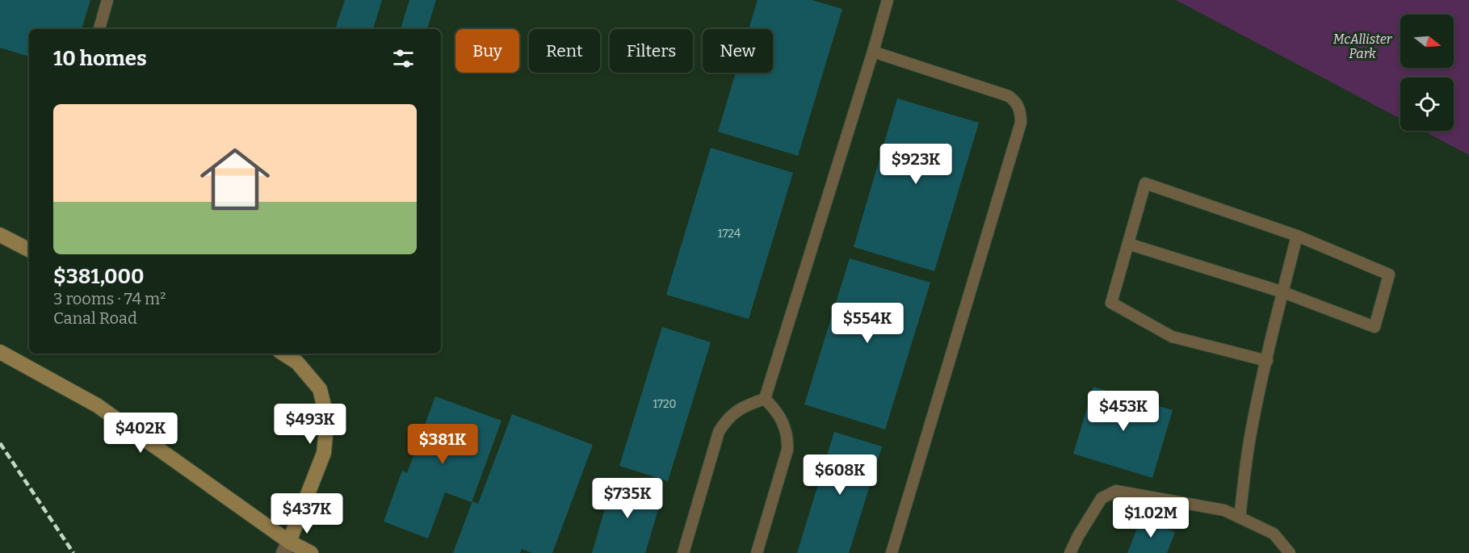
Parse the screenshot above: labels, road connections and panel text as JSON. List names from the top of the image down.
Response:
{
  "parks": ["McAllister Park"],
  "house_numbers": ["1724", "1720"],
  "north": "right",
  "page": {
    "chip": [
      "Buy",
      "Rent",
      "Filters",
      "New"
    ],
    "heading": "10 homes",
    "list": [
      {
        "name": "$381,000",
        "note": "3 rooms · 74 m² · Canal Road"
      }
    ],
    "price": [
      "$923K",
      "$554K",
      "$453K",
      "$493K",
      "$402K",
      "$381K",
      "$608K",
      "$735K",
      "$437K",
      "$1.02M"
    ]
  }
}
